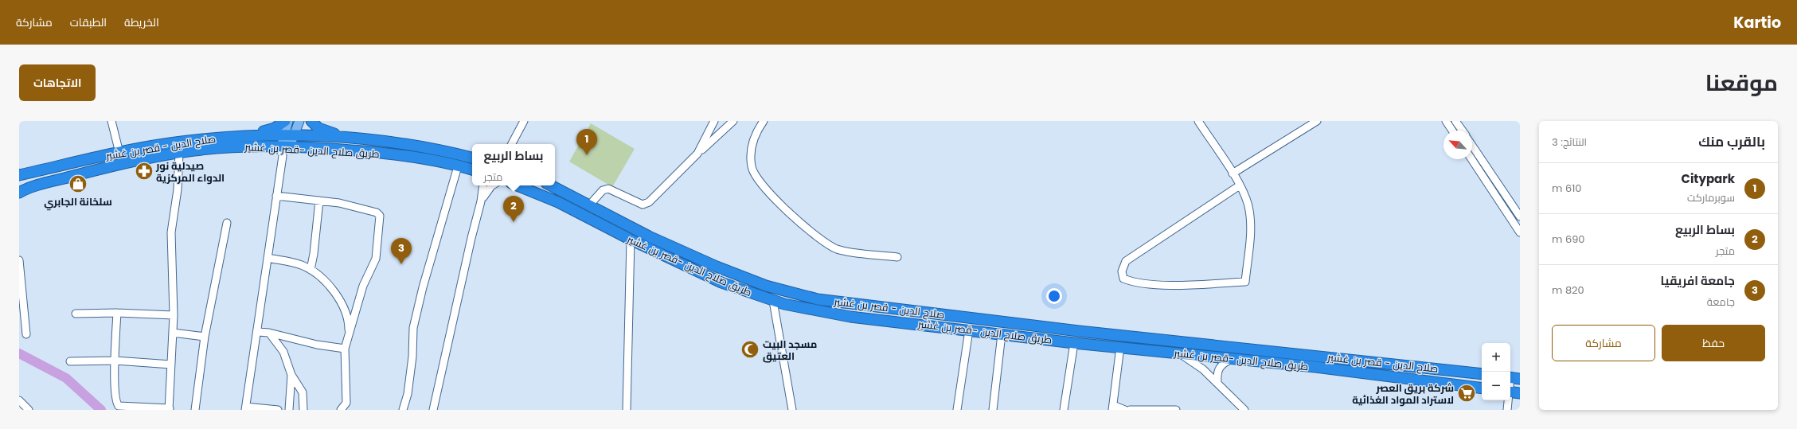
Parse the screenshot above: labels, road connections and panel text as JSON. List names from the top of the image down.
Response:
{
  "streets": {
    "highway": ["صلاح الدين - قصر بن غشير", "طريق صلاح الدين -قصر بن غشير"]
  },
  "places": {
    "pharmacy": ["صيدلية نور الدواء المركزية"],
    "shop": ["سلخانة الجابري"],
    "mosque": ["مسجد البيت العتيق"],
    "supermarket": ["شركة بريق العصر لاستراد المواد الغذائية"]
  },
  "north": "top left",
  "page": {
    "header": "Kartio",
    "nav": ["الخريطة", "الطبقات", "مشاركة"],
    "title": "موقعنا",
    "buttons": [
      "الاتجاهات",
      ["حفظ", "مشاركة"]
    ],
    "heading": ["بالقرب منك", "النتائج: 3"],
    "pins": ["1", "2", "3"],
    "popup": ["بساط الربيع", "متجر"],
    "list": [
      {
        "mark": "1",
        "name": "Citypark",
        "note": "سوبرماركت",
        "value": "610 m"
      },
      {
        "mark": "2",
        "name": "بساط الربيع",
        "note": "متجر",
        "value": "690 m"
      },
      {
        "mark": "3",
        "name": "جامعة افريقيا",
        "note": "جامعة",
        "value": "820 m"
      }
    ],
    "map_buttons": ["+", "−"]
  }
}
